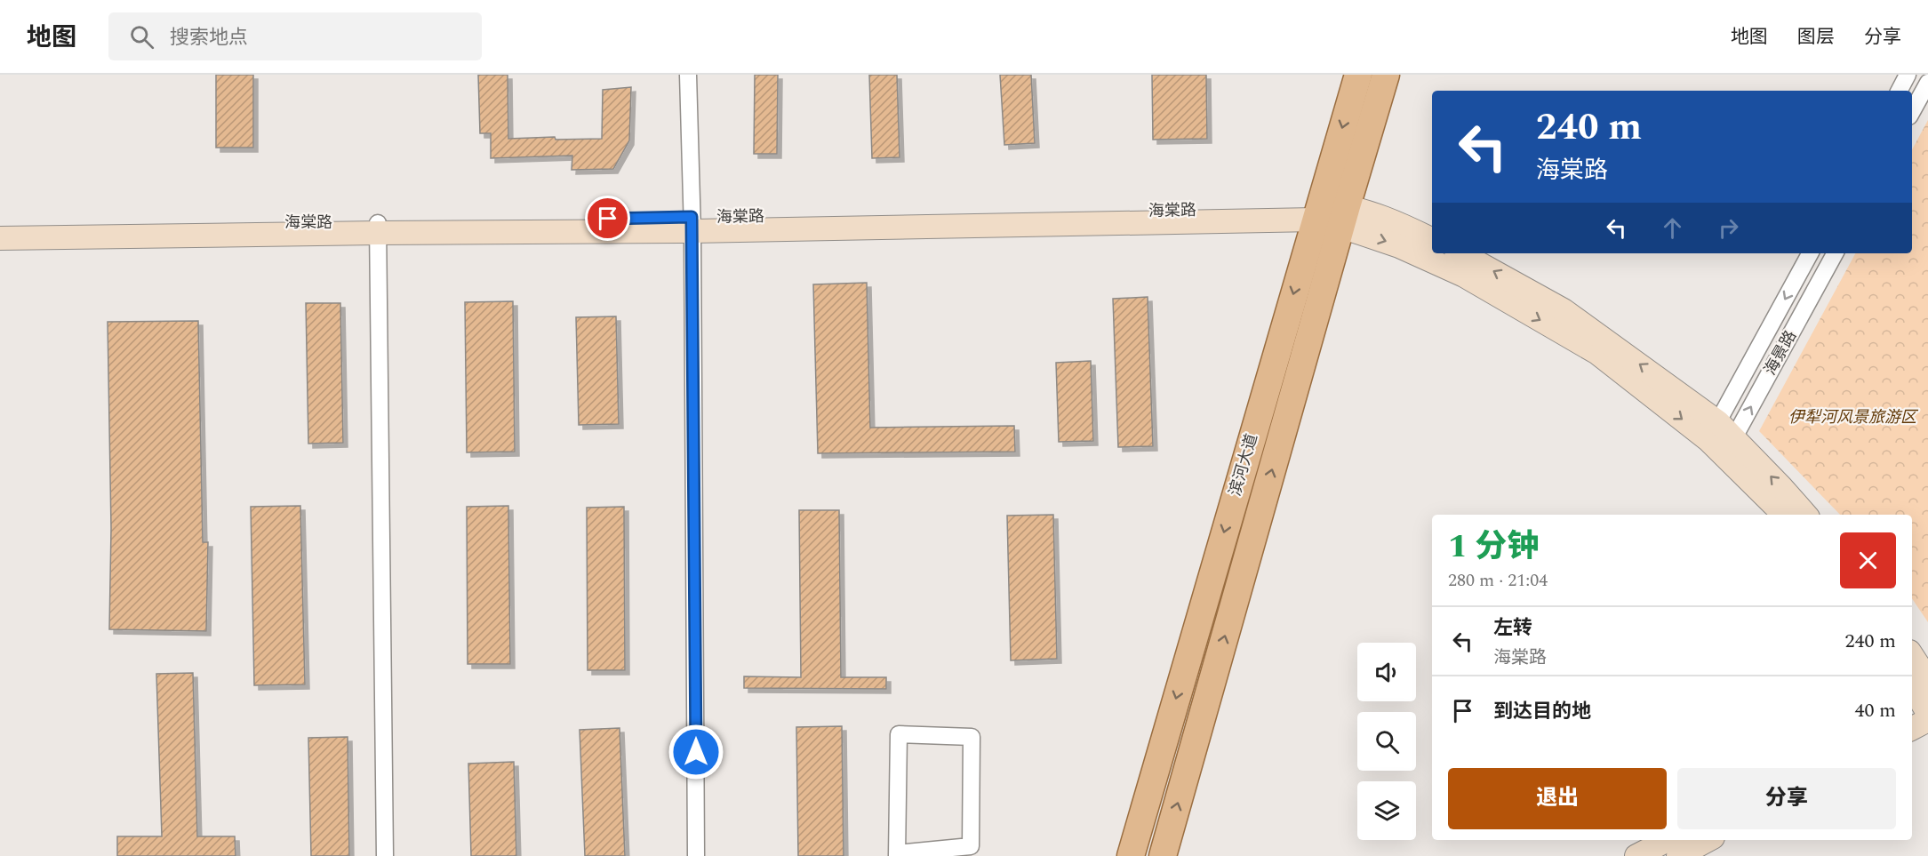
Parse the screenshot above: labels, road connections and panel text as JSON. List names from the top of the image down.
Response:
{
  "streets": {
    "main road": ["滨河大道"],
    "street": ["海棠路", "海景路"]
  },
  "crossings": [
    ["海棠路", "滨河大道"]
  ],
  "parks": ["伊犁河风景旅游区"],
  "page": {
    "header": "地图",
    "search": "搜索地点",
    "nav": ["地图", "图层", "分享"],
    "turn": ["240 m", "海棠路"],
    "heading": ["1 分钟", "280 m · 21:04"],
    "list": [
      {
        "name": "左转",
        "note": "海棠路",
        "value": "240 m"
      },
      {
        "name": "到达目的地",
        "value": "40 m"
      }
    ],
    "buttons": ["退出", "分享"]
  }
}
